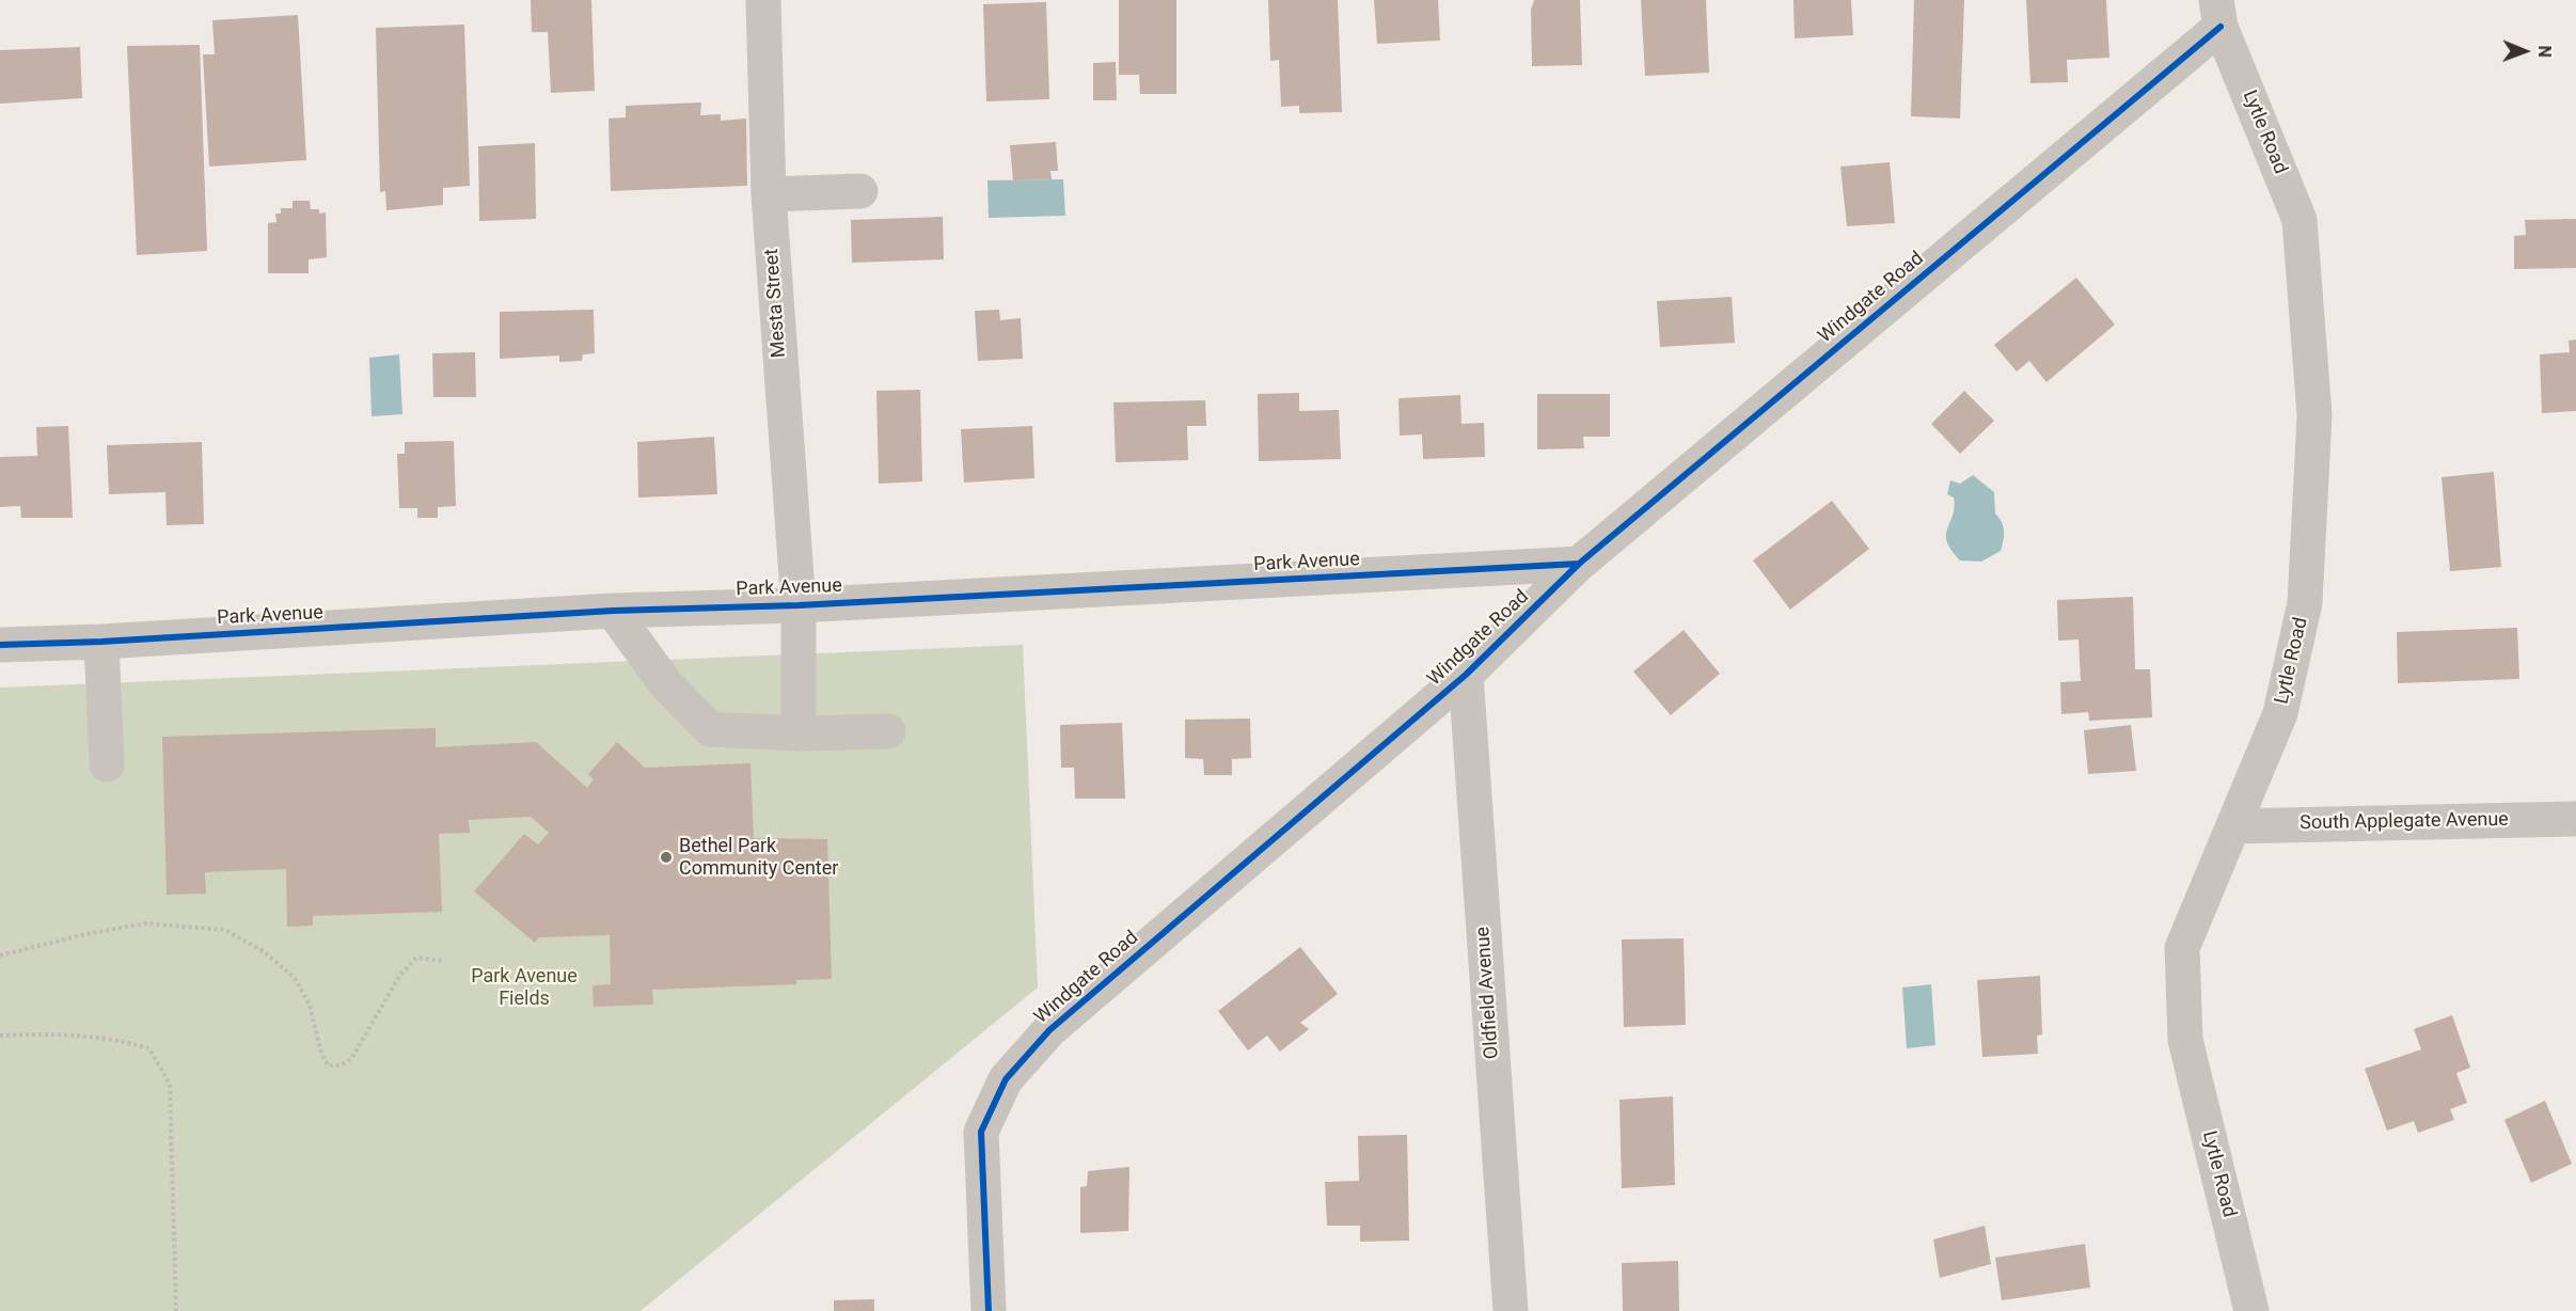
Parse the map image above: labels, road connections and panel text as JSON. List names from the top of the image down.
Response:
{
  "streets": {
    "street": [
      "Lytle Road",
      "Windgate Road",
      "Mesta Street",
      "Park Avenue",
      "South Applegate Avenue",
      "Oldfield Avenue"
    ]
  },
  "crossings": [
    ["Lytle Road", "Windgate Road"],
    ["Lytle Road", "South Applegate Avenue"],
    ["Windgate Road", "Park Avenue"],
    ["Windgate Road", "Oldfield Avenue"],
    ["Mesta Street", "Park Avenue"]
  ],
  "parks": ["Park Avenue Fields"],
  "places": ["Bethel Park Community Center"],
  "north": "right"
}
